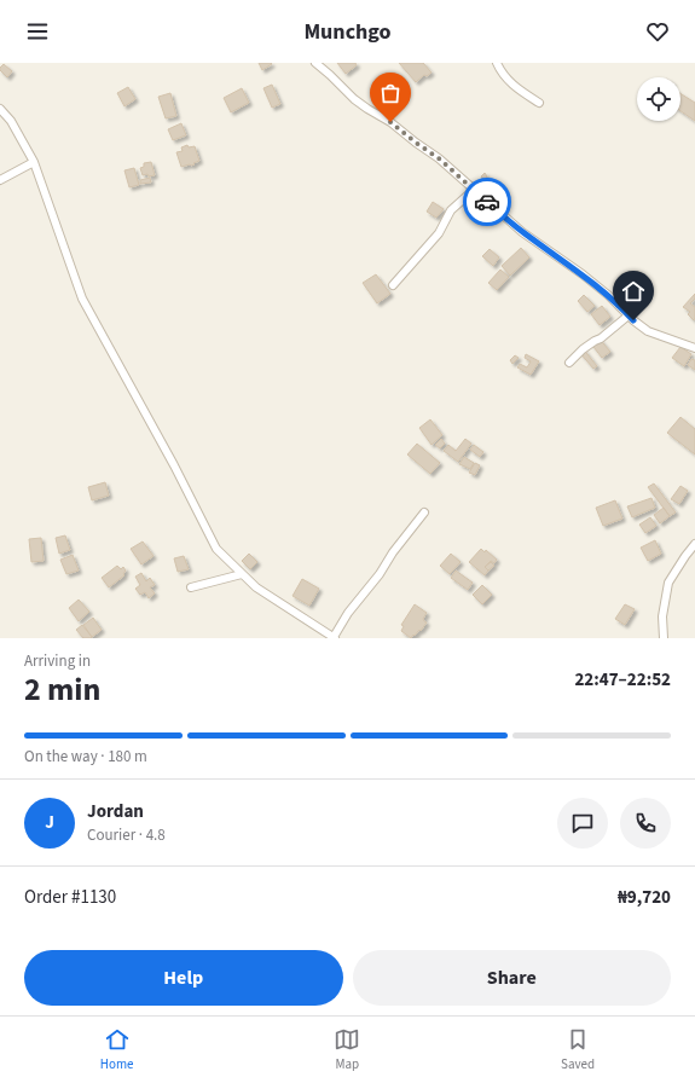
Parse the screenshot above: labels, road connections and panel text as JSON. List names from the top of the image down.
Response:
{
  "page": {
    "header": "Munchgo",
    "heading": ["2 min", "Arriving in", "22:47–22:52"],
    "panel": [
      "Jordan",
      "Courier · 4.8",
      "Order #1130",
      "₦9,720"
    ],
    "bar": "On the way · 180 m",
    "round": "J",
    "buttons": ["Help", "Share"],
    "tabs": ["Home", "Map", "Saved"]
  }
}
